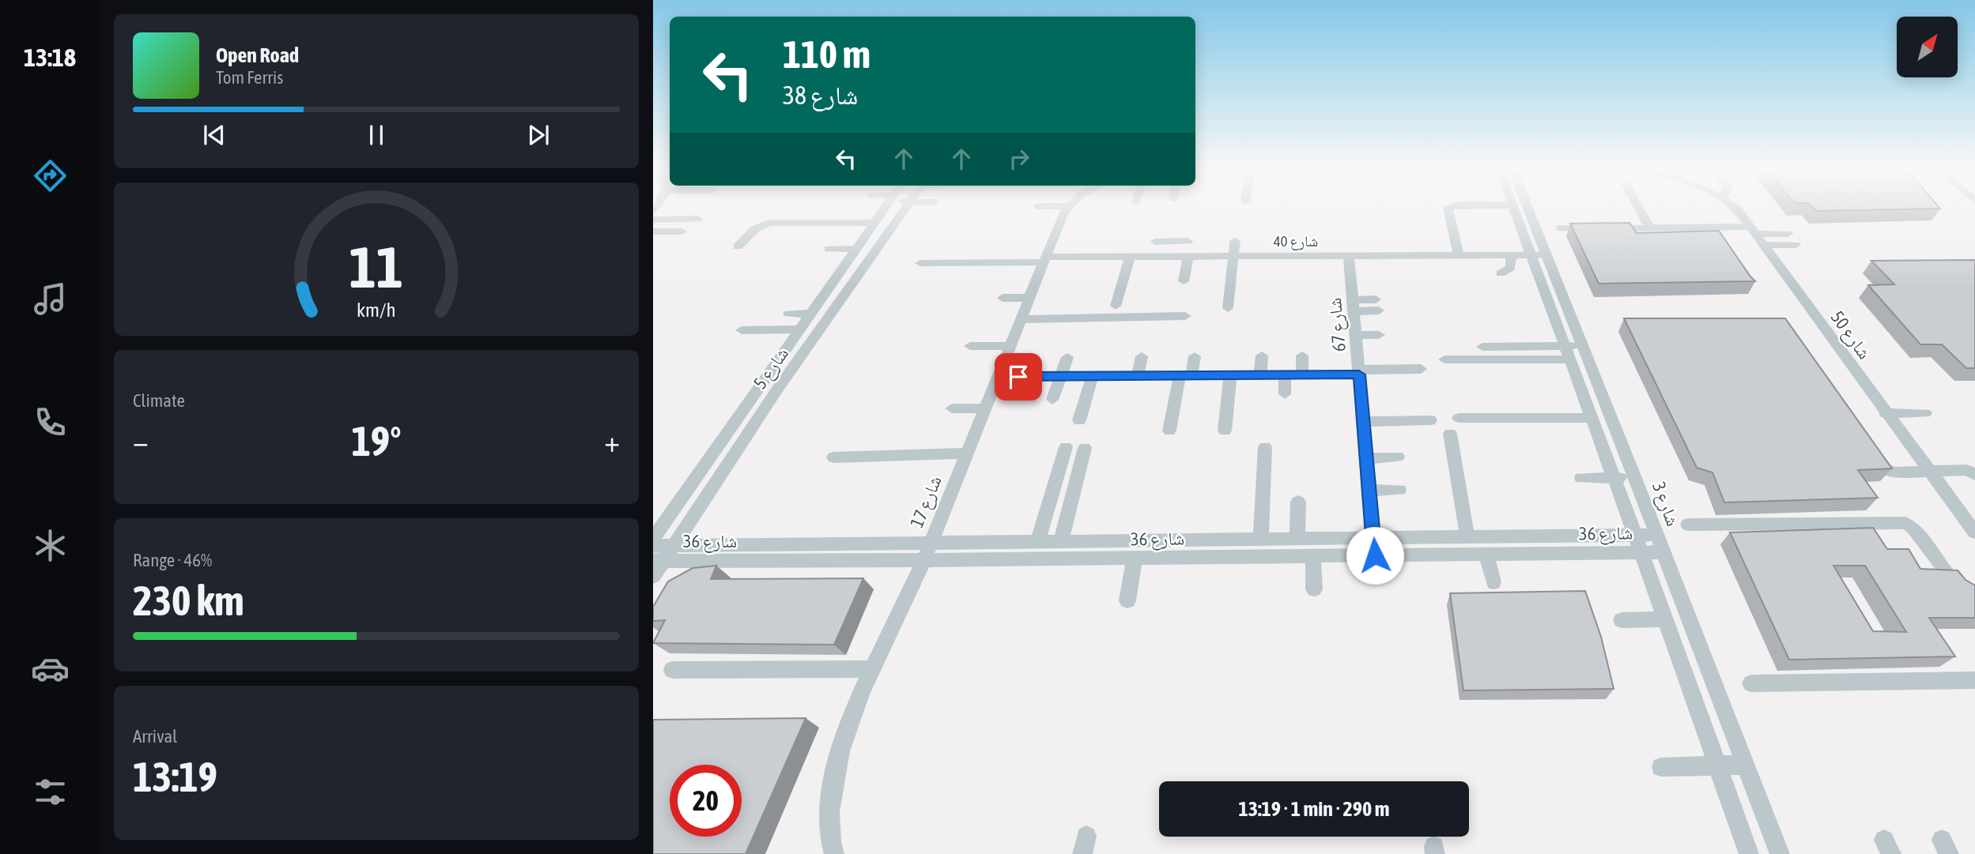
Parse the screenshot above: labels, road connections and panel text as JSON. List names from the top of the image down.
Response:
{
  "streets": {
    "street": [
      "شارع 40",
      "شارع 67",
      "شارع 50",
      "شارع 5",
      "شارع 17",
      "شارع 3",
      "شارع 36"
    ]
  },
  "crossings": [
    ["شارع 40", "شارع 67"],
    ["شارع 40", "شارع 17"],
    ["شارع 40", "شارع 3"],
    ["شارع 67", "شارع 36"],
    ["شارع 5", "شارع 36"],
    ["شارع 17", "شارع 36"],
    ["شارع 3", "شارع 36"]
  ],
  "north": "top right",
  "page": {
    "tabs": "13:18",
    "turn": ["110 m", "شارع 38"],
    "song": ["Open Road", "Tom Ferris"],
    "tile": [
      "Climate",
      ["Range · 46%", "230 km"],
      ["Arrival", "13:19"]
    ],
    "heat": ["−", "19°", "+"],
    "limit": "20",
    "trip": "13:19 · 1 min · 290 m",
    "gauge": ["11", "km/h"]
  }
}
